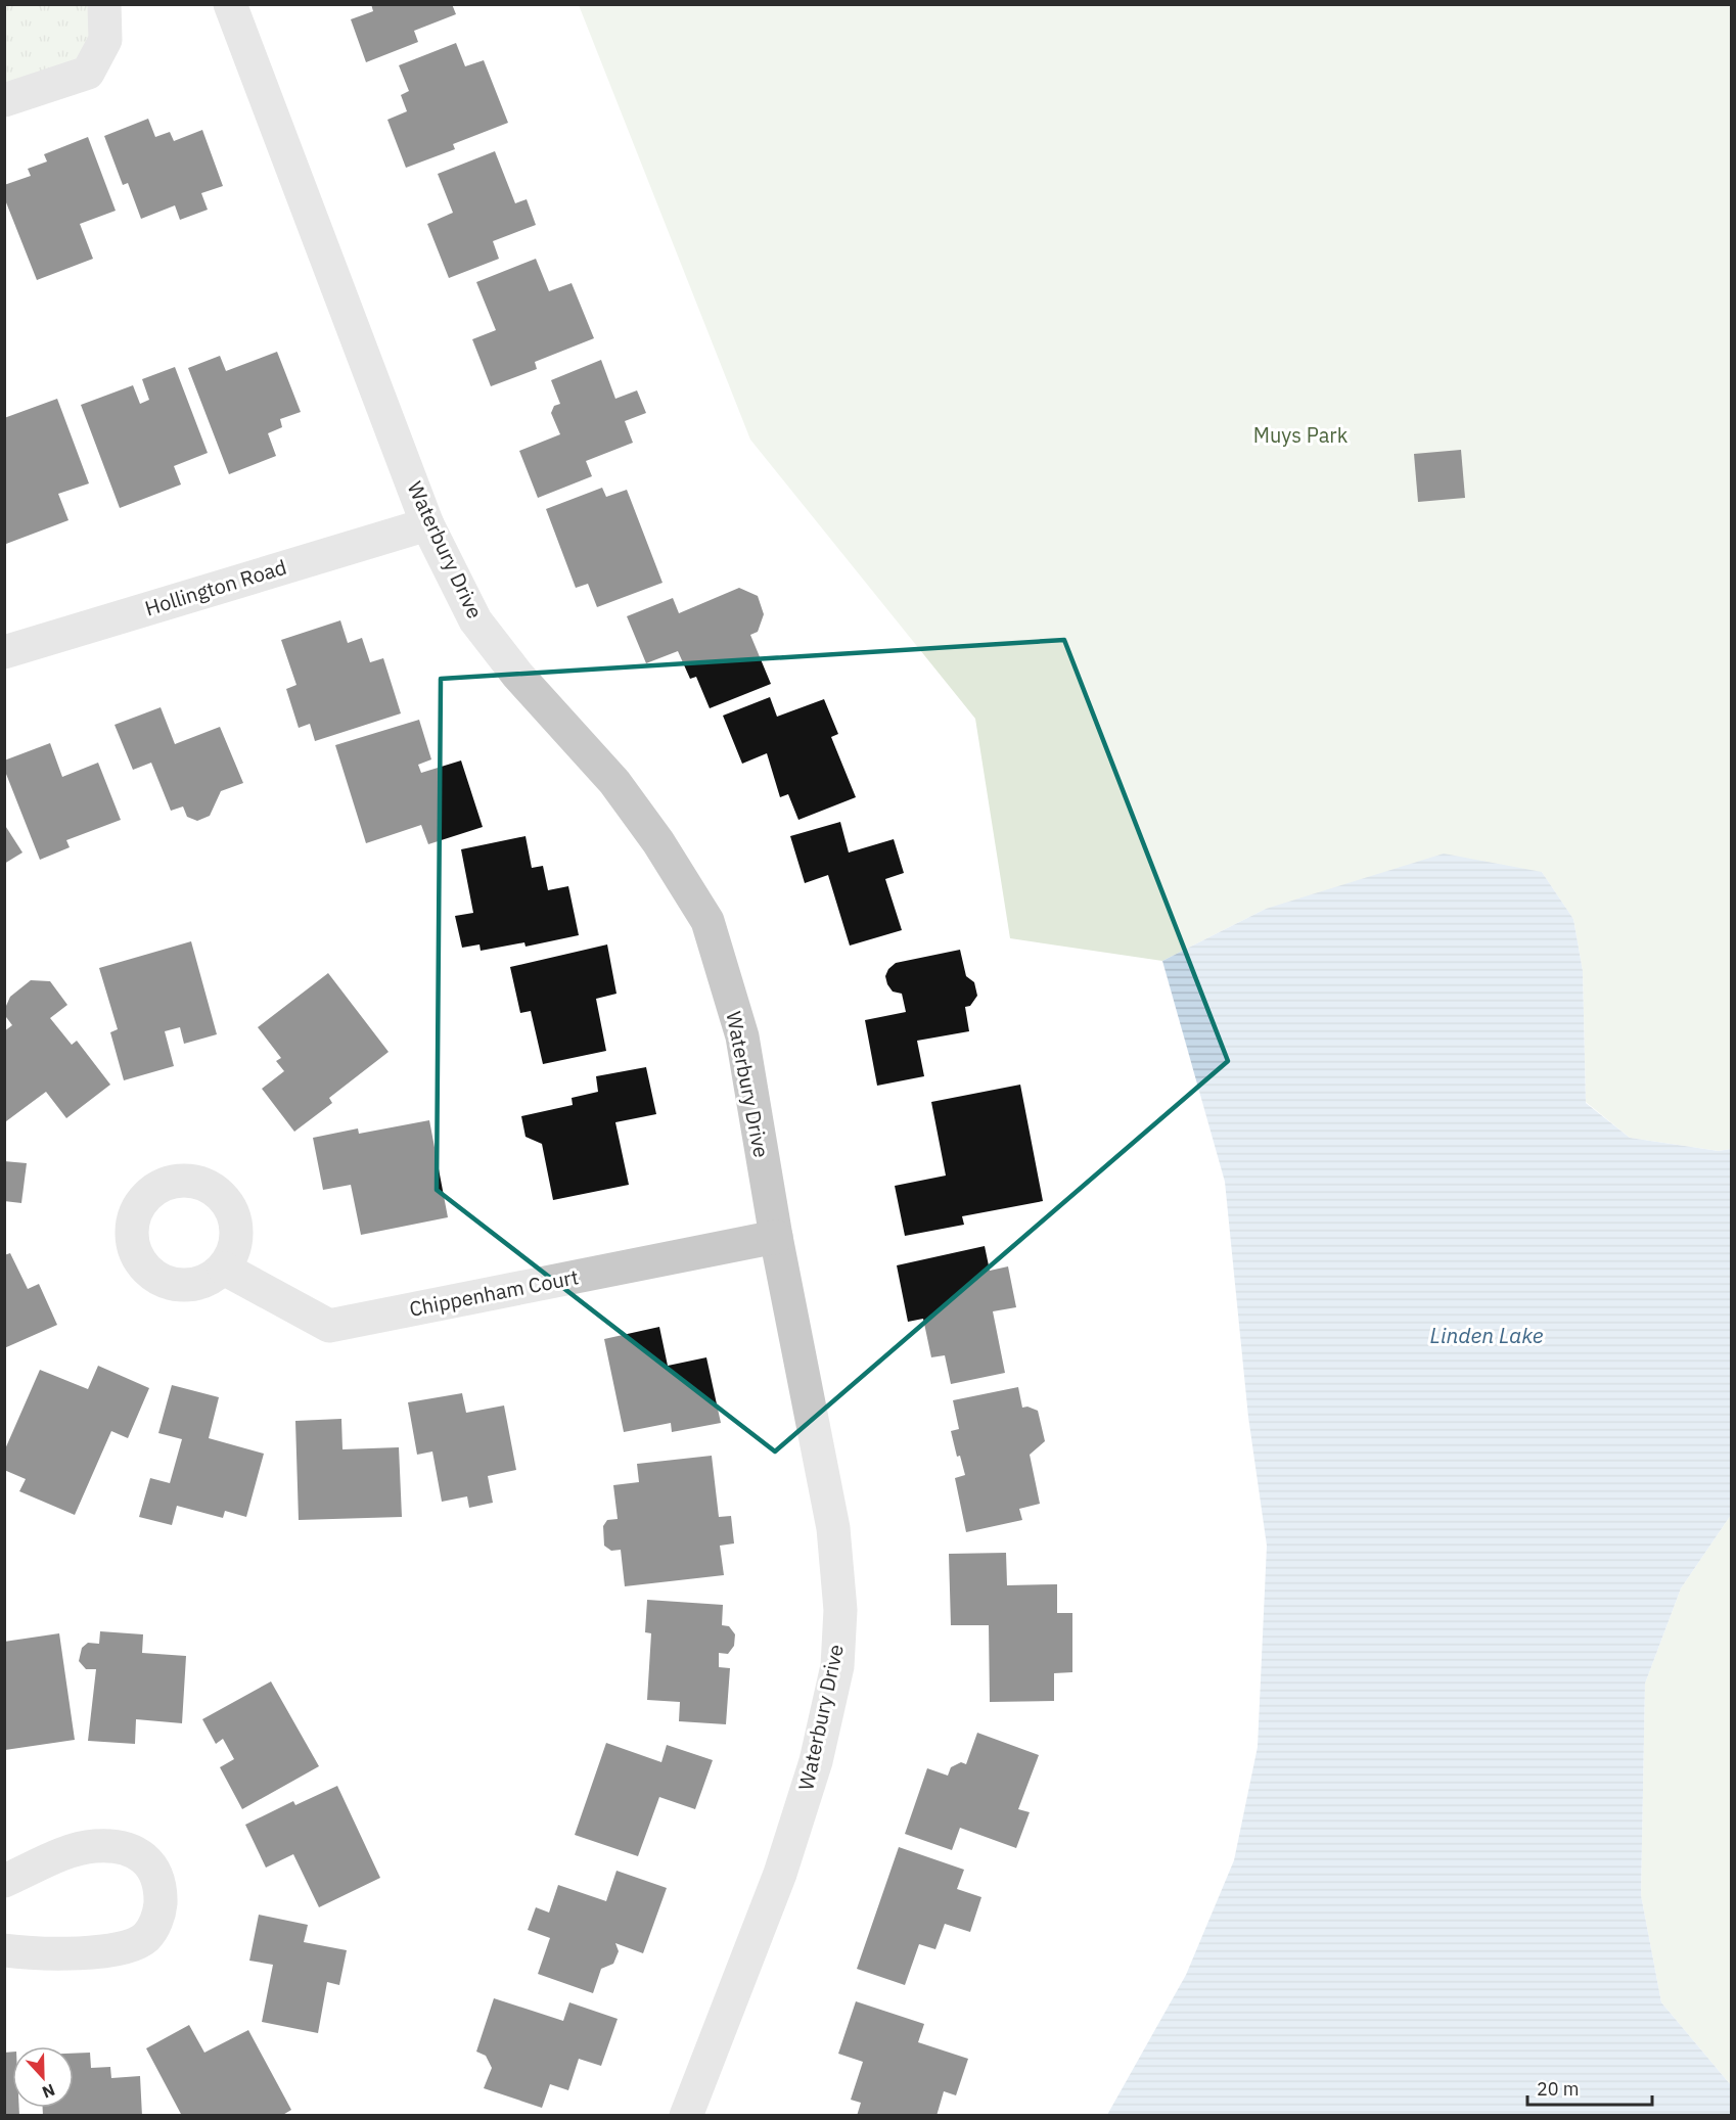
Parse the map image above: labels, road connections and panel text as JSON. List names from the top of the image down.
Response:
{
  "streets": {
    "street": ["Waterbury Drive", "Hollington Road", "Chippenham Court"]
  },
  "crossings": [
    ["Waterbury Drive", "Hollington Road"],
    ["Waterbury Drive", "Chippenham Court"]
  ],
  "water": ["Linden Lake"],
  "parks": ["Muys Park"],
  "scale_bar": "20 m",
  "north": "bottom"
}
